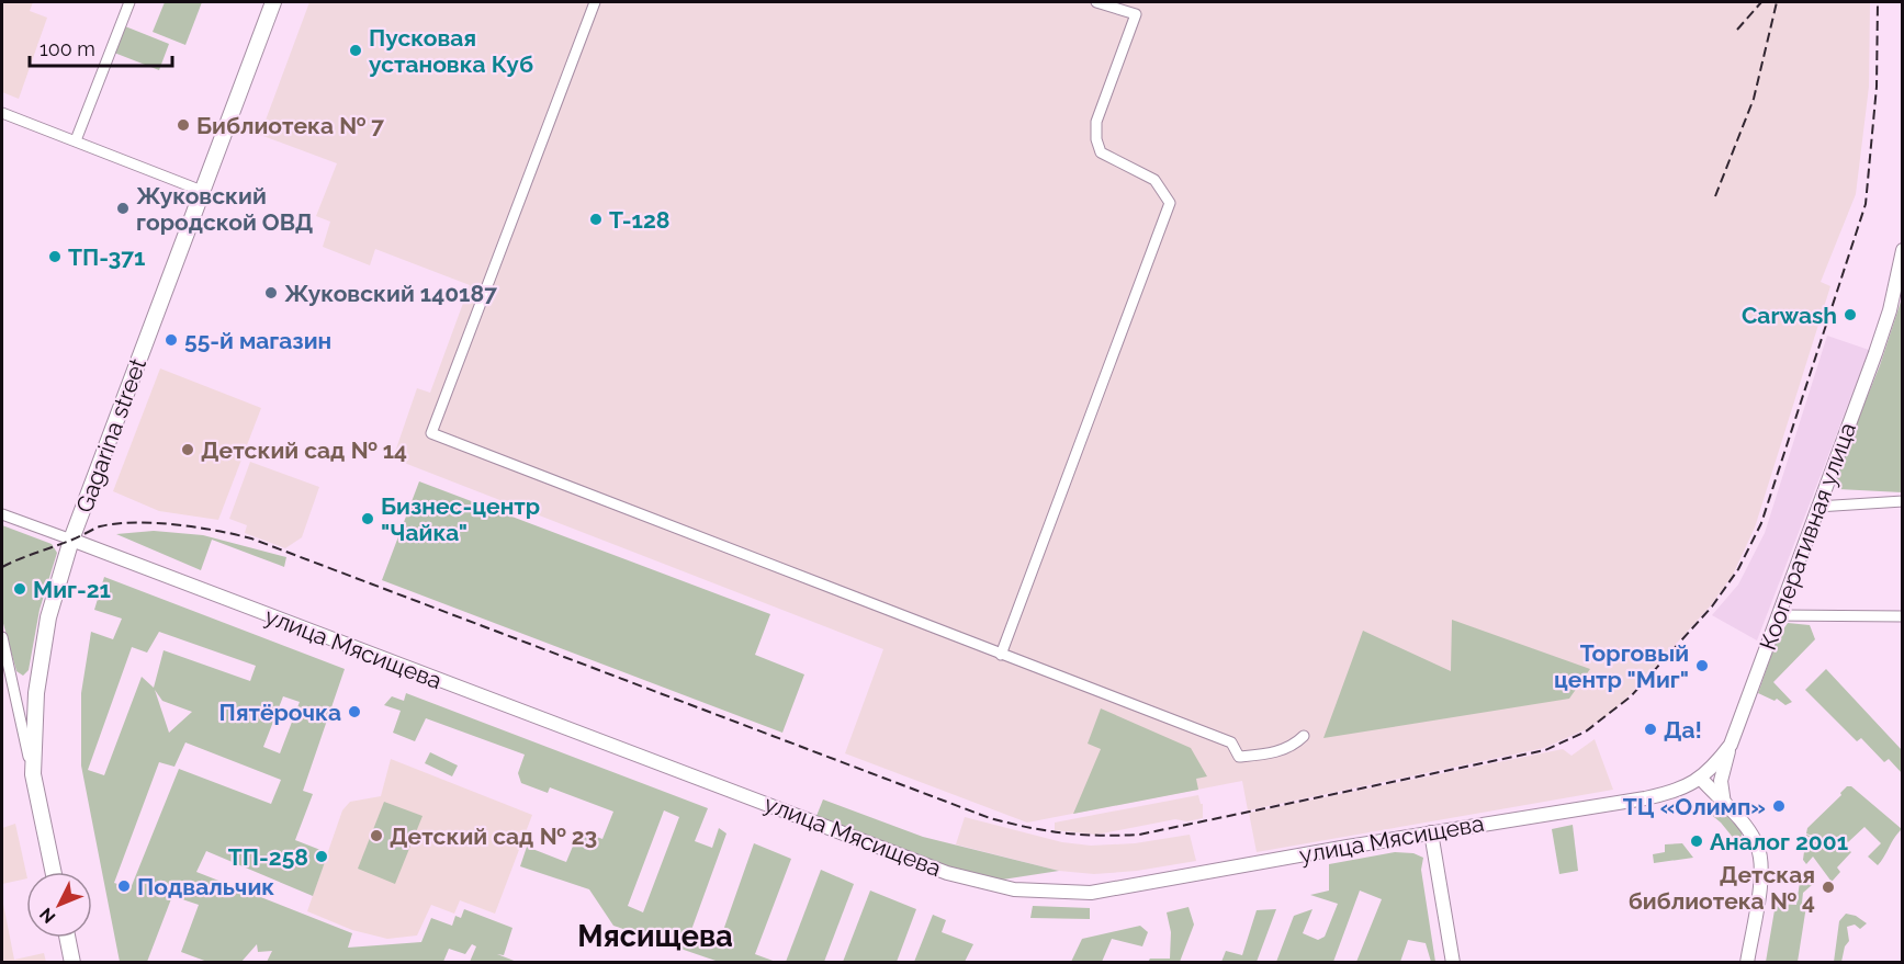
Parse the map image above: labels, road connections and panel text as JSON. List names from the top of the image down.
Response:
{
  "streets": {
    "main road": ["Gagarina street", "Кооперативная улица", "улица Мясищева"]
  },
  "crossings": [
    ["Gagarina street", "улица Мясищева"],
    ["Кооперативная улица", "улица Мясищева"]
  ],
  "districts": ["Мясищева"],
  "places": [
    "Пусковая установка Куб",
    "Библиотека № 7",
    "Жуковский городской ОВД",
    "Т-128",
    "ТП-371",
    "Жуковский 140187",
    "Carwash",
    "55-й магазин",
    "Детский сад № 14",
    "Бизнес-центр \"Чайка\"",
    "Миг-21",
    "Торговый центр \"Миг\"",
    "Пятёрочка",
    "Да!",
    "ТЦ «Олимп»",
    "Детский сад № 23",
    "Аналог 2001",
    "ТП-258",
    "Подвальчик",
    "Детская библиотека № 4"
  ],
  "scale_bar": "100 m",
  "north": "bottom left"
}
